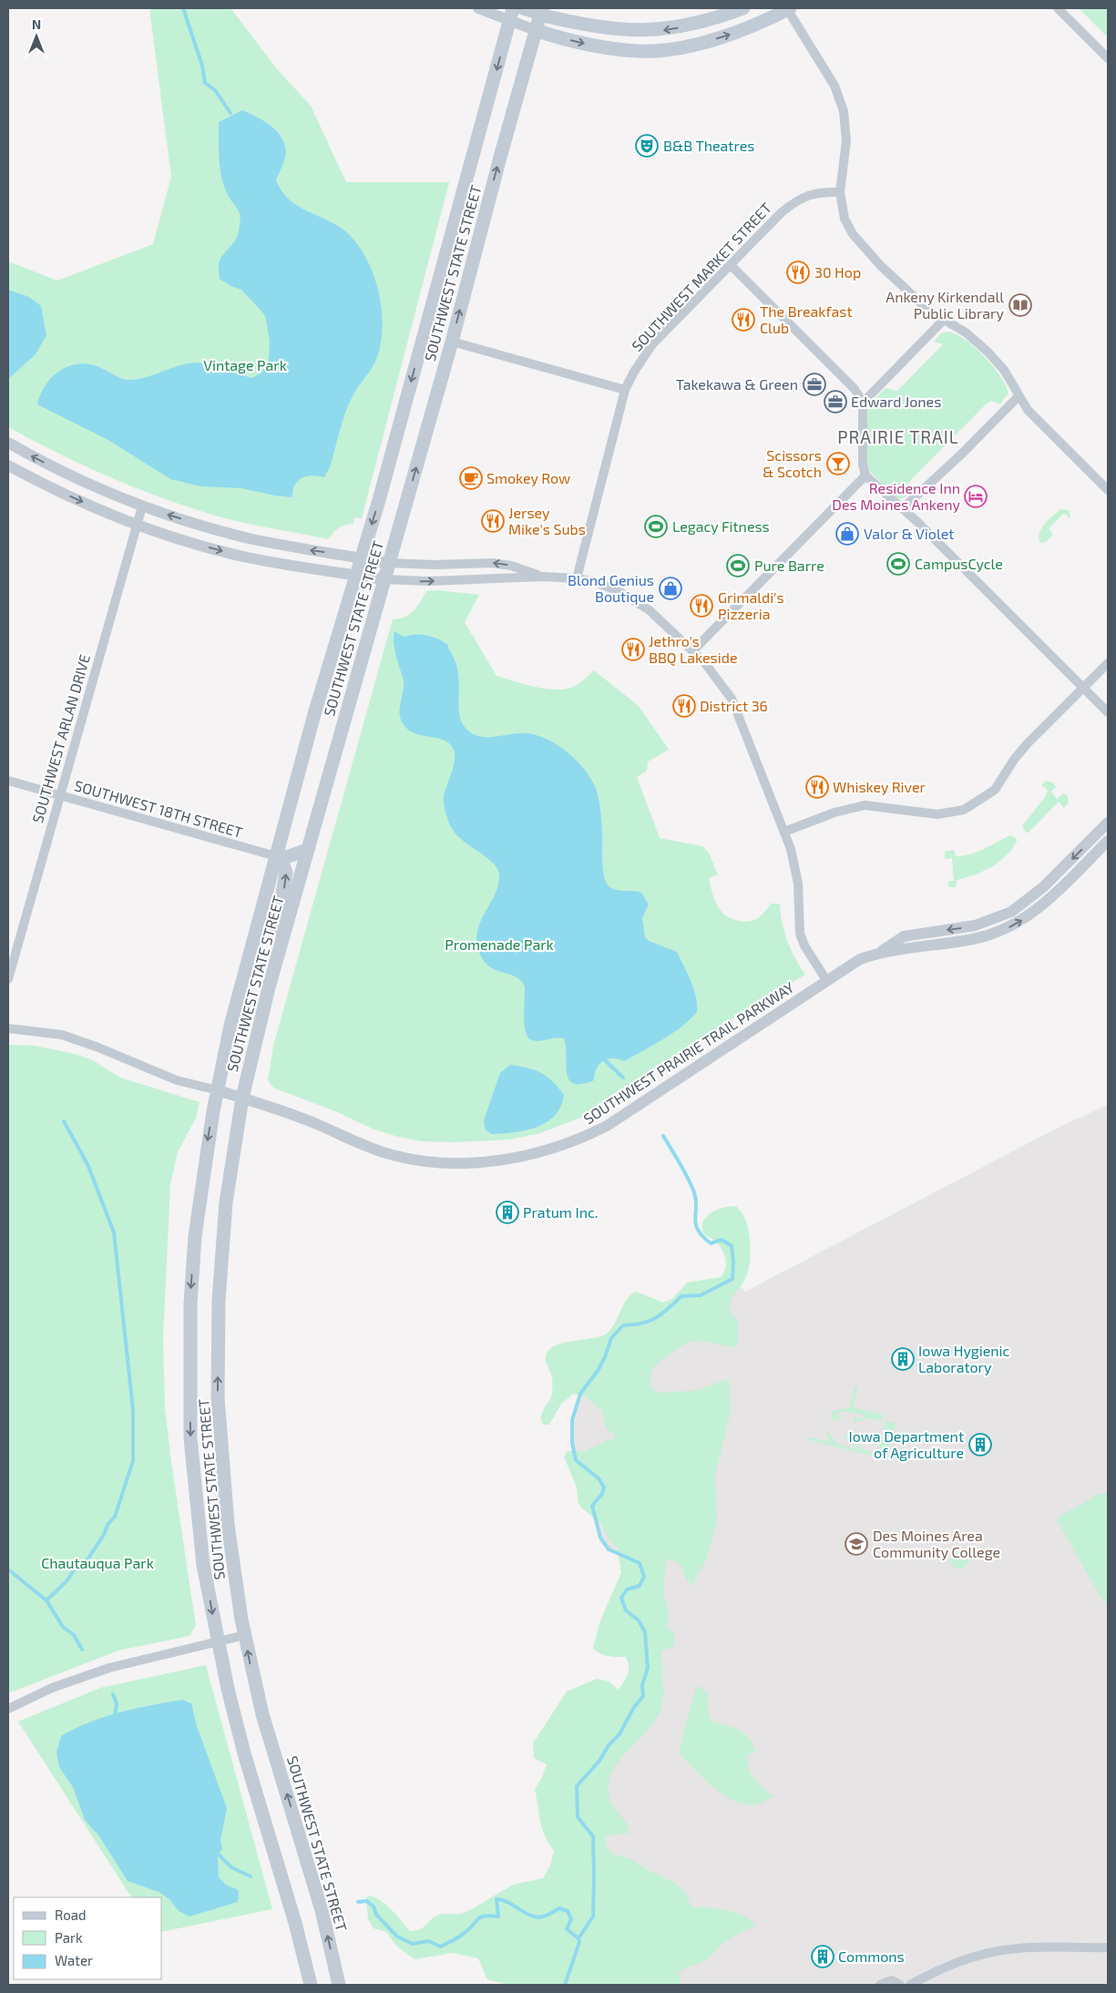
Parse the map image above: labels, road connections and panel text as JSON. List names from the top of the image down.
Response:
{
  "streets": {
    "main road": ["SOUTHWEST STATE STREET"],
    "street": [
      "SOUTHWEST MARKET STREET",
      "SOUTHWEST ARLAN DRIVE",
      "SOUTHWEST 18TH STREET",
      "SOUTHWEST PRAIRIE TRAIL PARKWAY"
    ]
  },
  "crossings": [
    ["SOUTHWEST STATE STREET", "SOUTHWEST 18TH STREET"],
    ["SOUTHWEST STATE STREET", "SOUTHWEST PRAIRIE TRAIL PARKWAY"],
    ["SOUTHWEST ARLAN DRIVE", "SOUTHWEST 18TH STREET"]
  ],
  "districts": ["PRAIRIE TRAIL"],
  "parks": ["Vintage Park", "Promenade Park", "Chautauqua Park"],
  "places": {
    "theatre": ["B&B Theatres"],
    "restaurant": [
      "30 Hop",
      "The Breakfast Club",
      "Jersey Mike's Subs",
      "Grimaldi's Pizzeria",
      "Jethro's BBQ Lakeside",
      "District 36",
      "Whiskey River"
    ],
    "library": ["Ankeny Kirkendall Public Library"],
    "office": ["Takekawa & Green", "Edward Jones"],
    "bar": ["Scissors & Scotch"],
    "cafe": ["Smokey Row"],
    "hotel": ["Residence Inn Des Moines Ankeny"],
    "sports": ["Legacy Fitness", "CampusCycle", "Pure Barre"],
    "shop": ["Valor & Violet", "Blond Genius Boutique"],
    "building": [
      "Pratum Inc.",
      "Iowa Hygienic Laboratory",
      "Iowa Department of Agriculture",
      "Commons"
    ],
    "school or university": ["Des Moines Area Community College"]
  },
  "legend": ["Road", "Park", "Water"],
  "north": "top"
}
